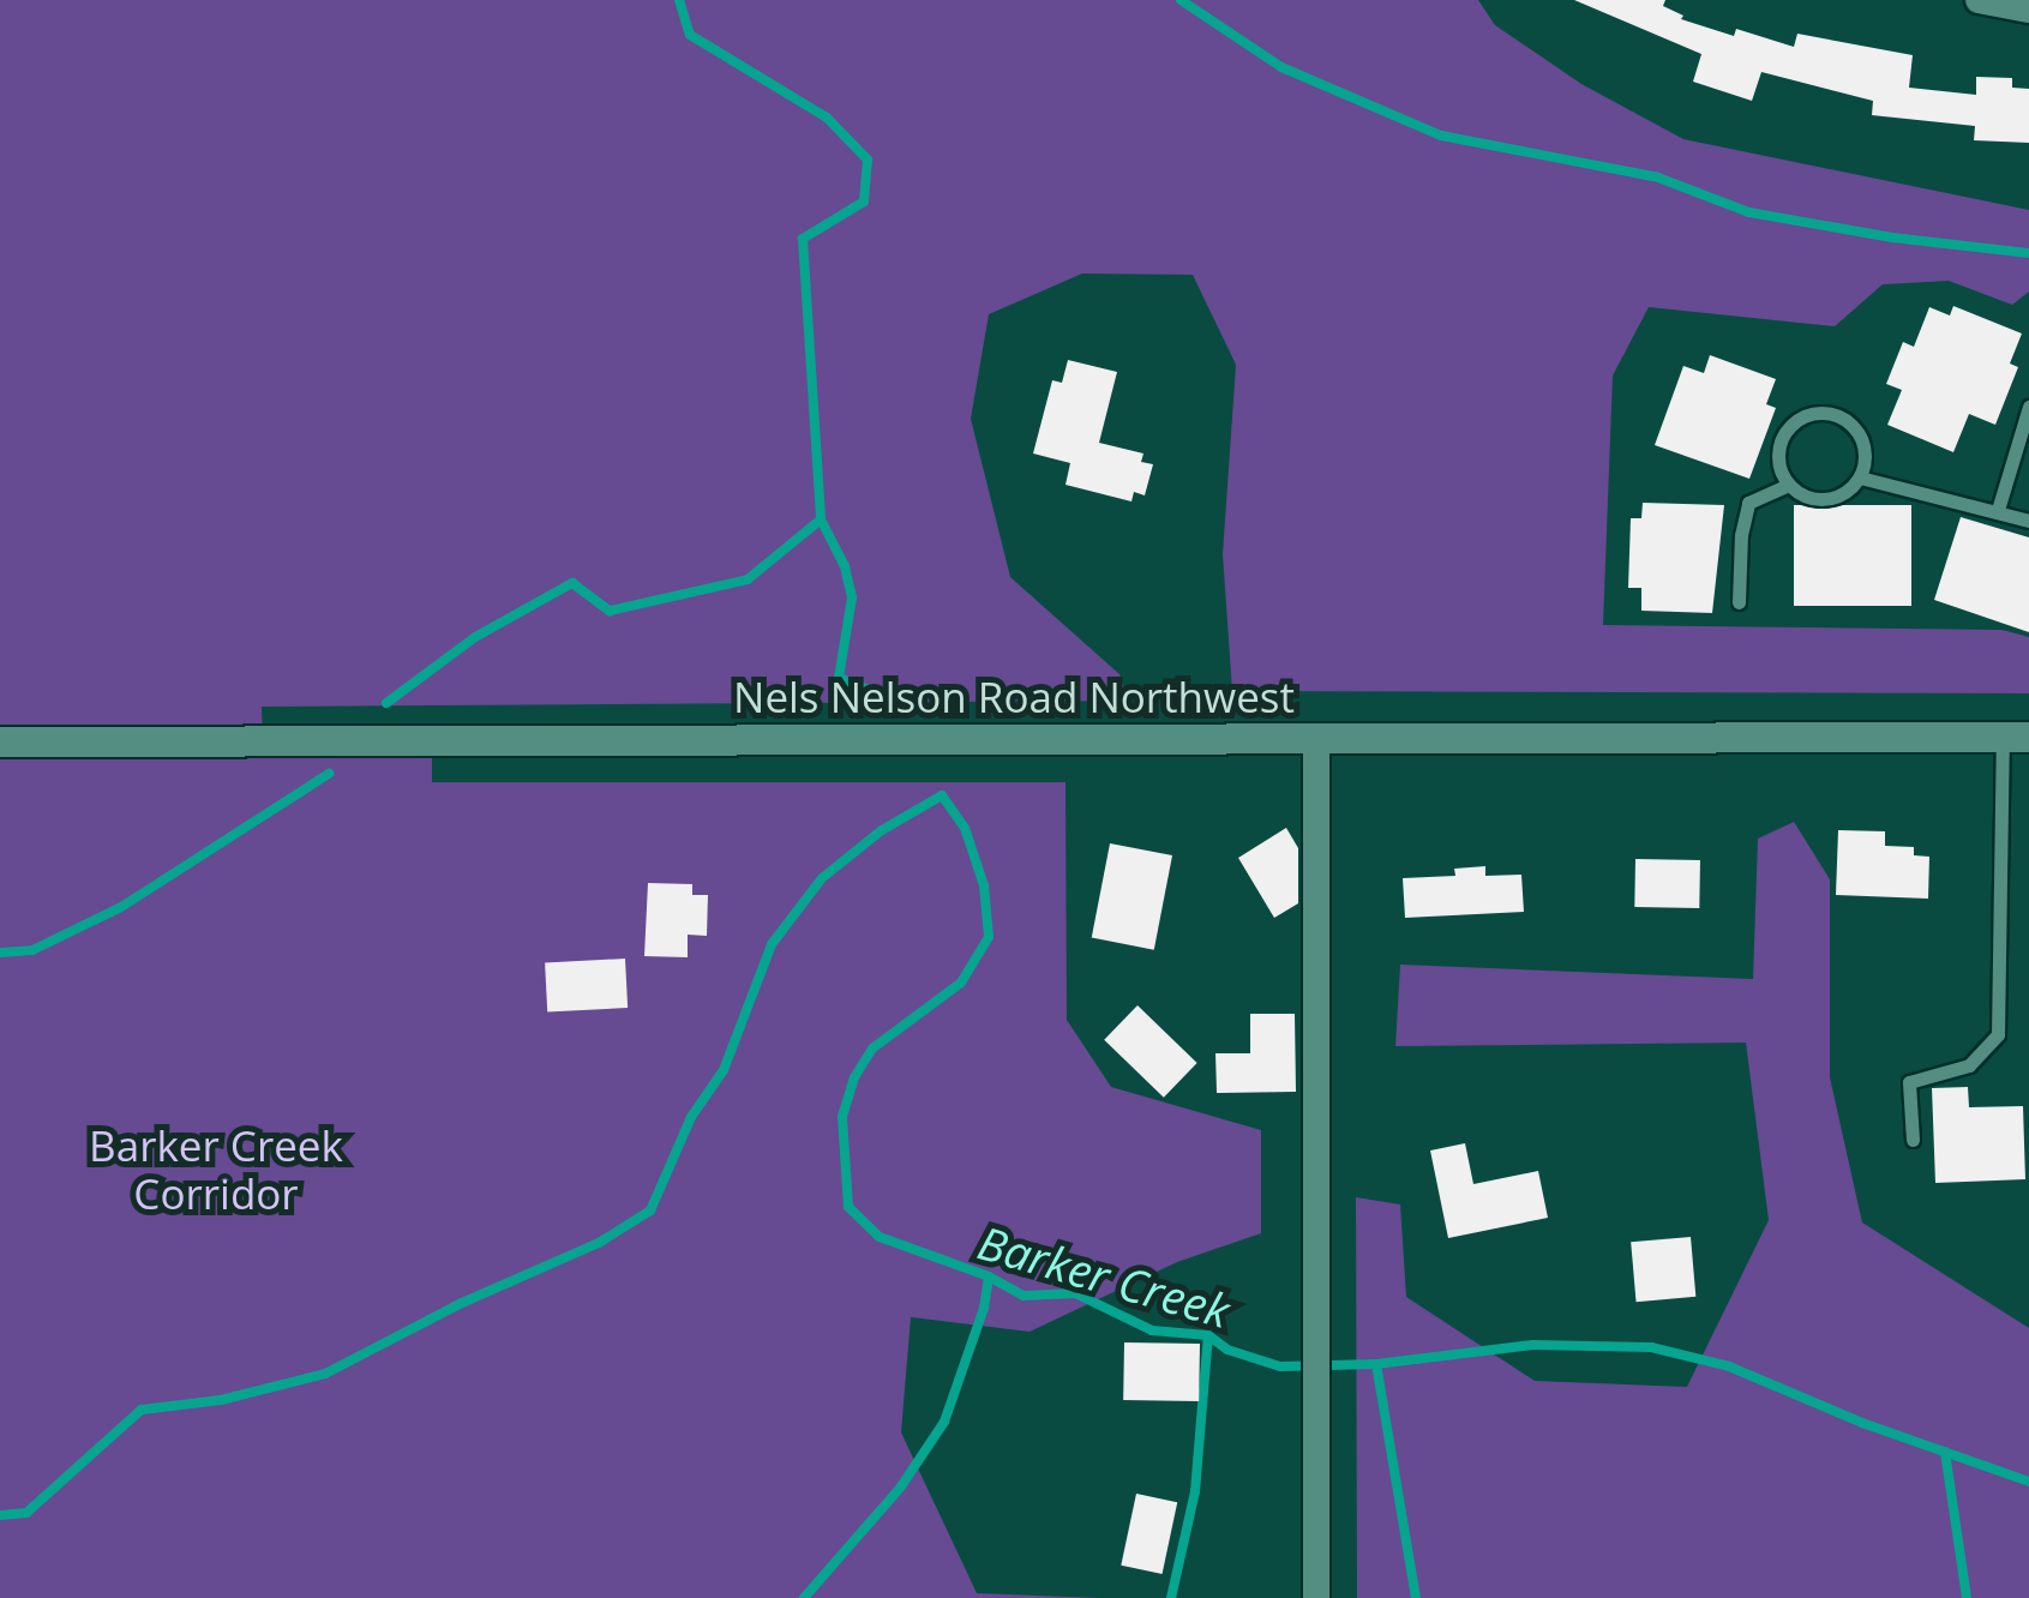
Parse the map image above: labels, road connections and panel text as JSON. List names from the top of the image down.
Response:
{
  "streets": {
    "street": ["Nels Nelson Road Northwest"]
  },
  "water": ["Barker Creek"],
  "parks": ["Barker Creek Corridor"]
}
